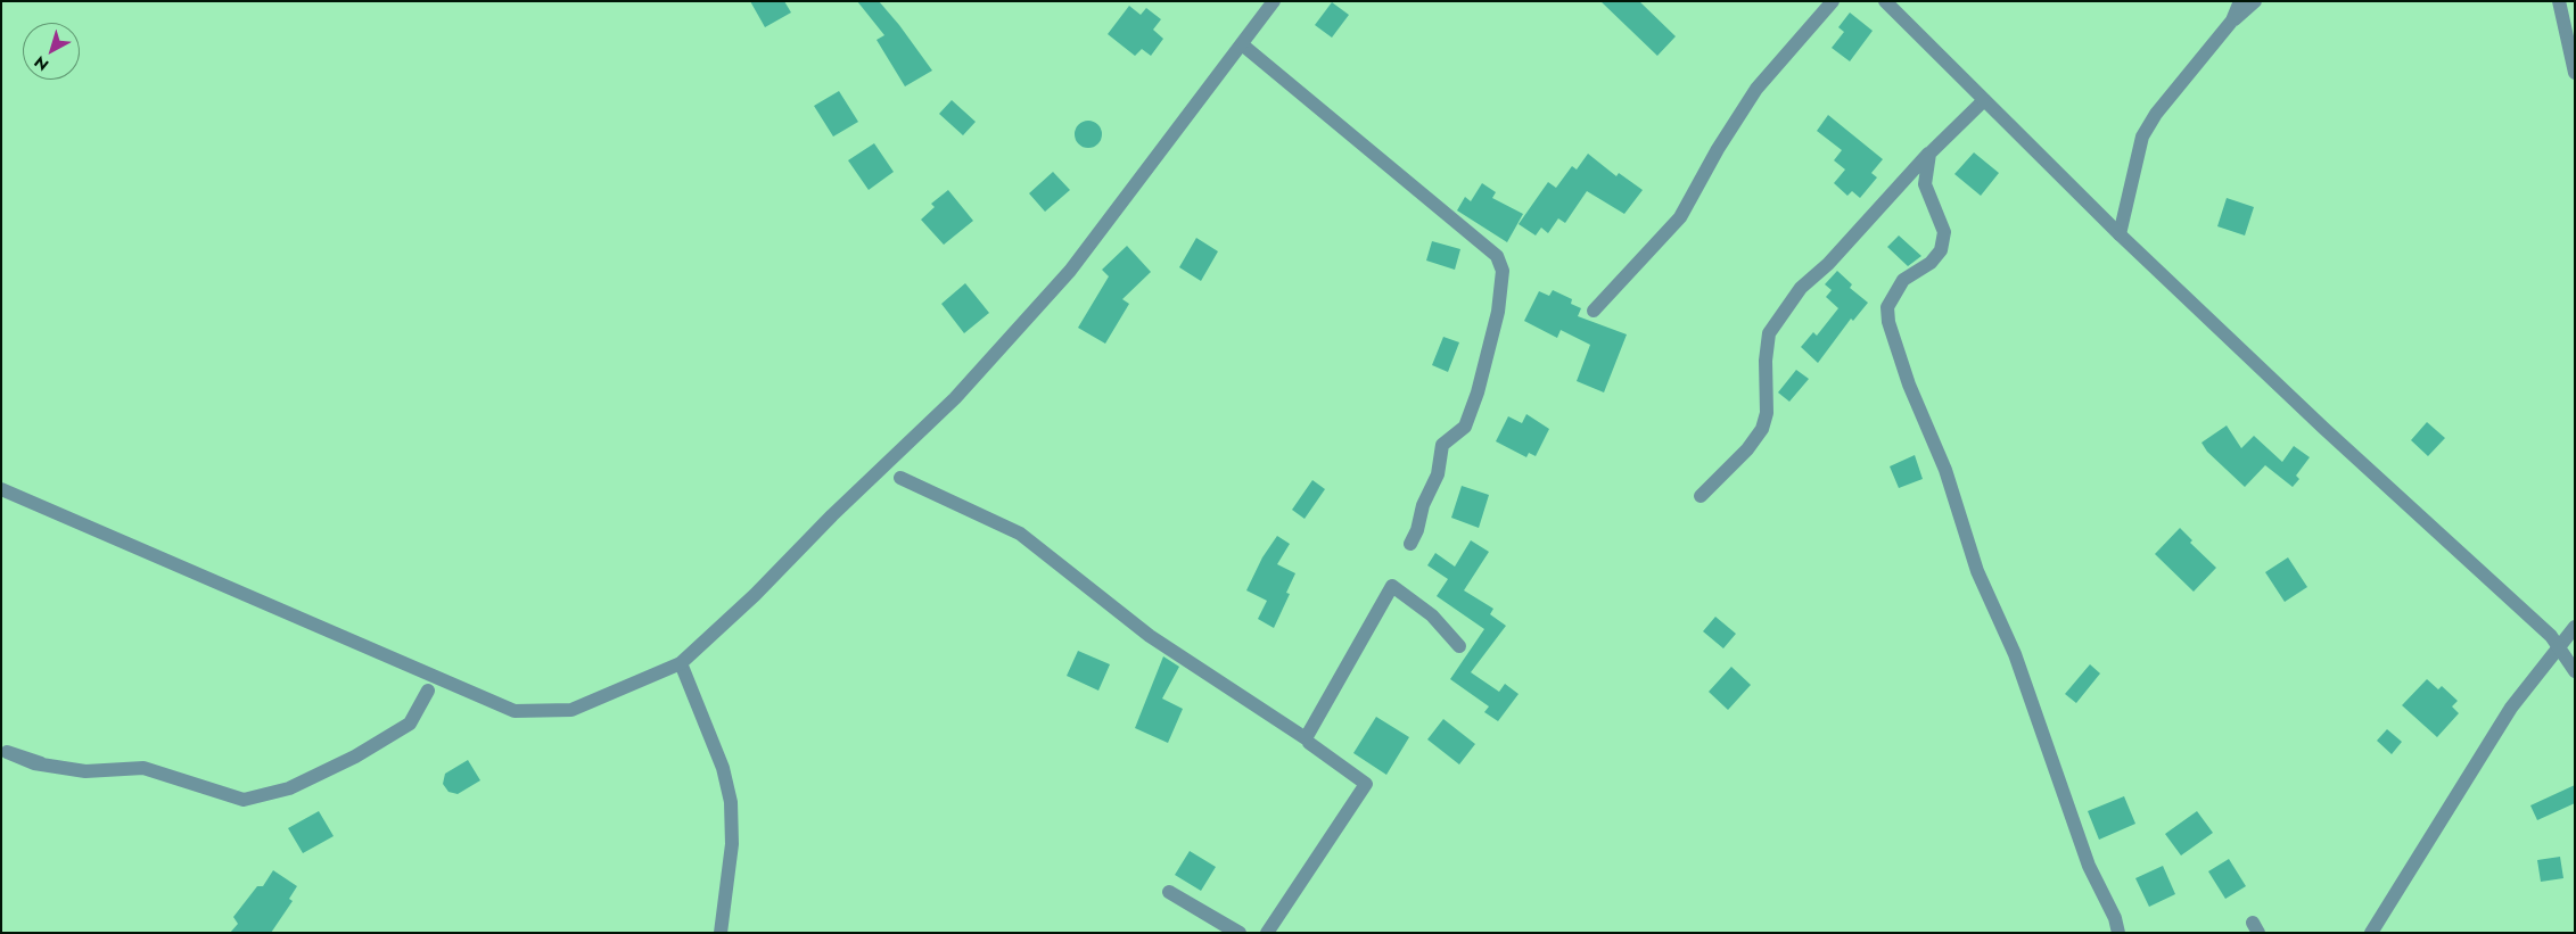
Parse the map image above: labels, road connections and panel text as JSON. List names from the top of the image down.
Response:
{
  "north": "bottom left"
}
